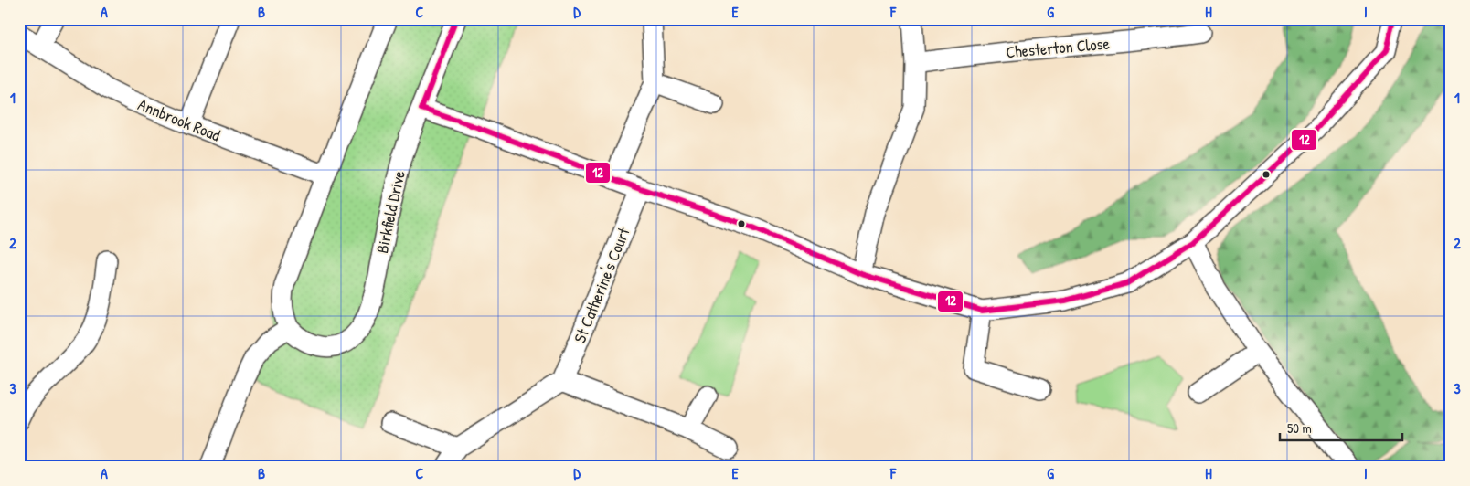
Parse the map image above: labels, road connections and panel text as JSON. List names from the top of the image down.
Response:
{
  "streets": {
    "street": [
      "Chesterton Close",
      "Annbrook Road",
      "Birkfield Drive",
      "St Catherine's Court"
    ]
  },
  "lines": ["transit line 12"],
  "scale_bar": "50 m",
  "grid": {
    "columns": [
      "A",
      "B",
      "C",
      "D",
      "E",
      "F",
      "G",
      "H",
      "I"
    ],
    "rows": ["1", "2", "3"]
  }
}
